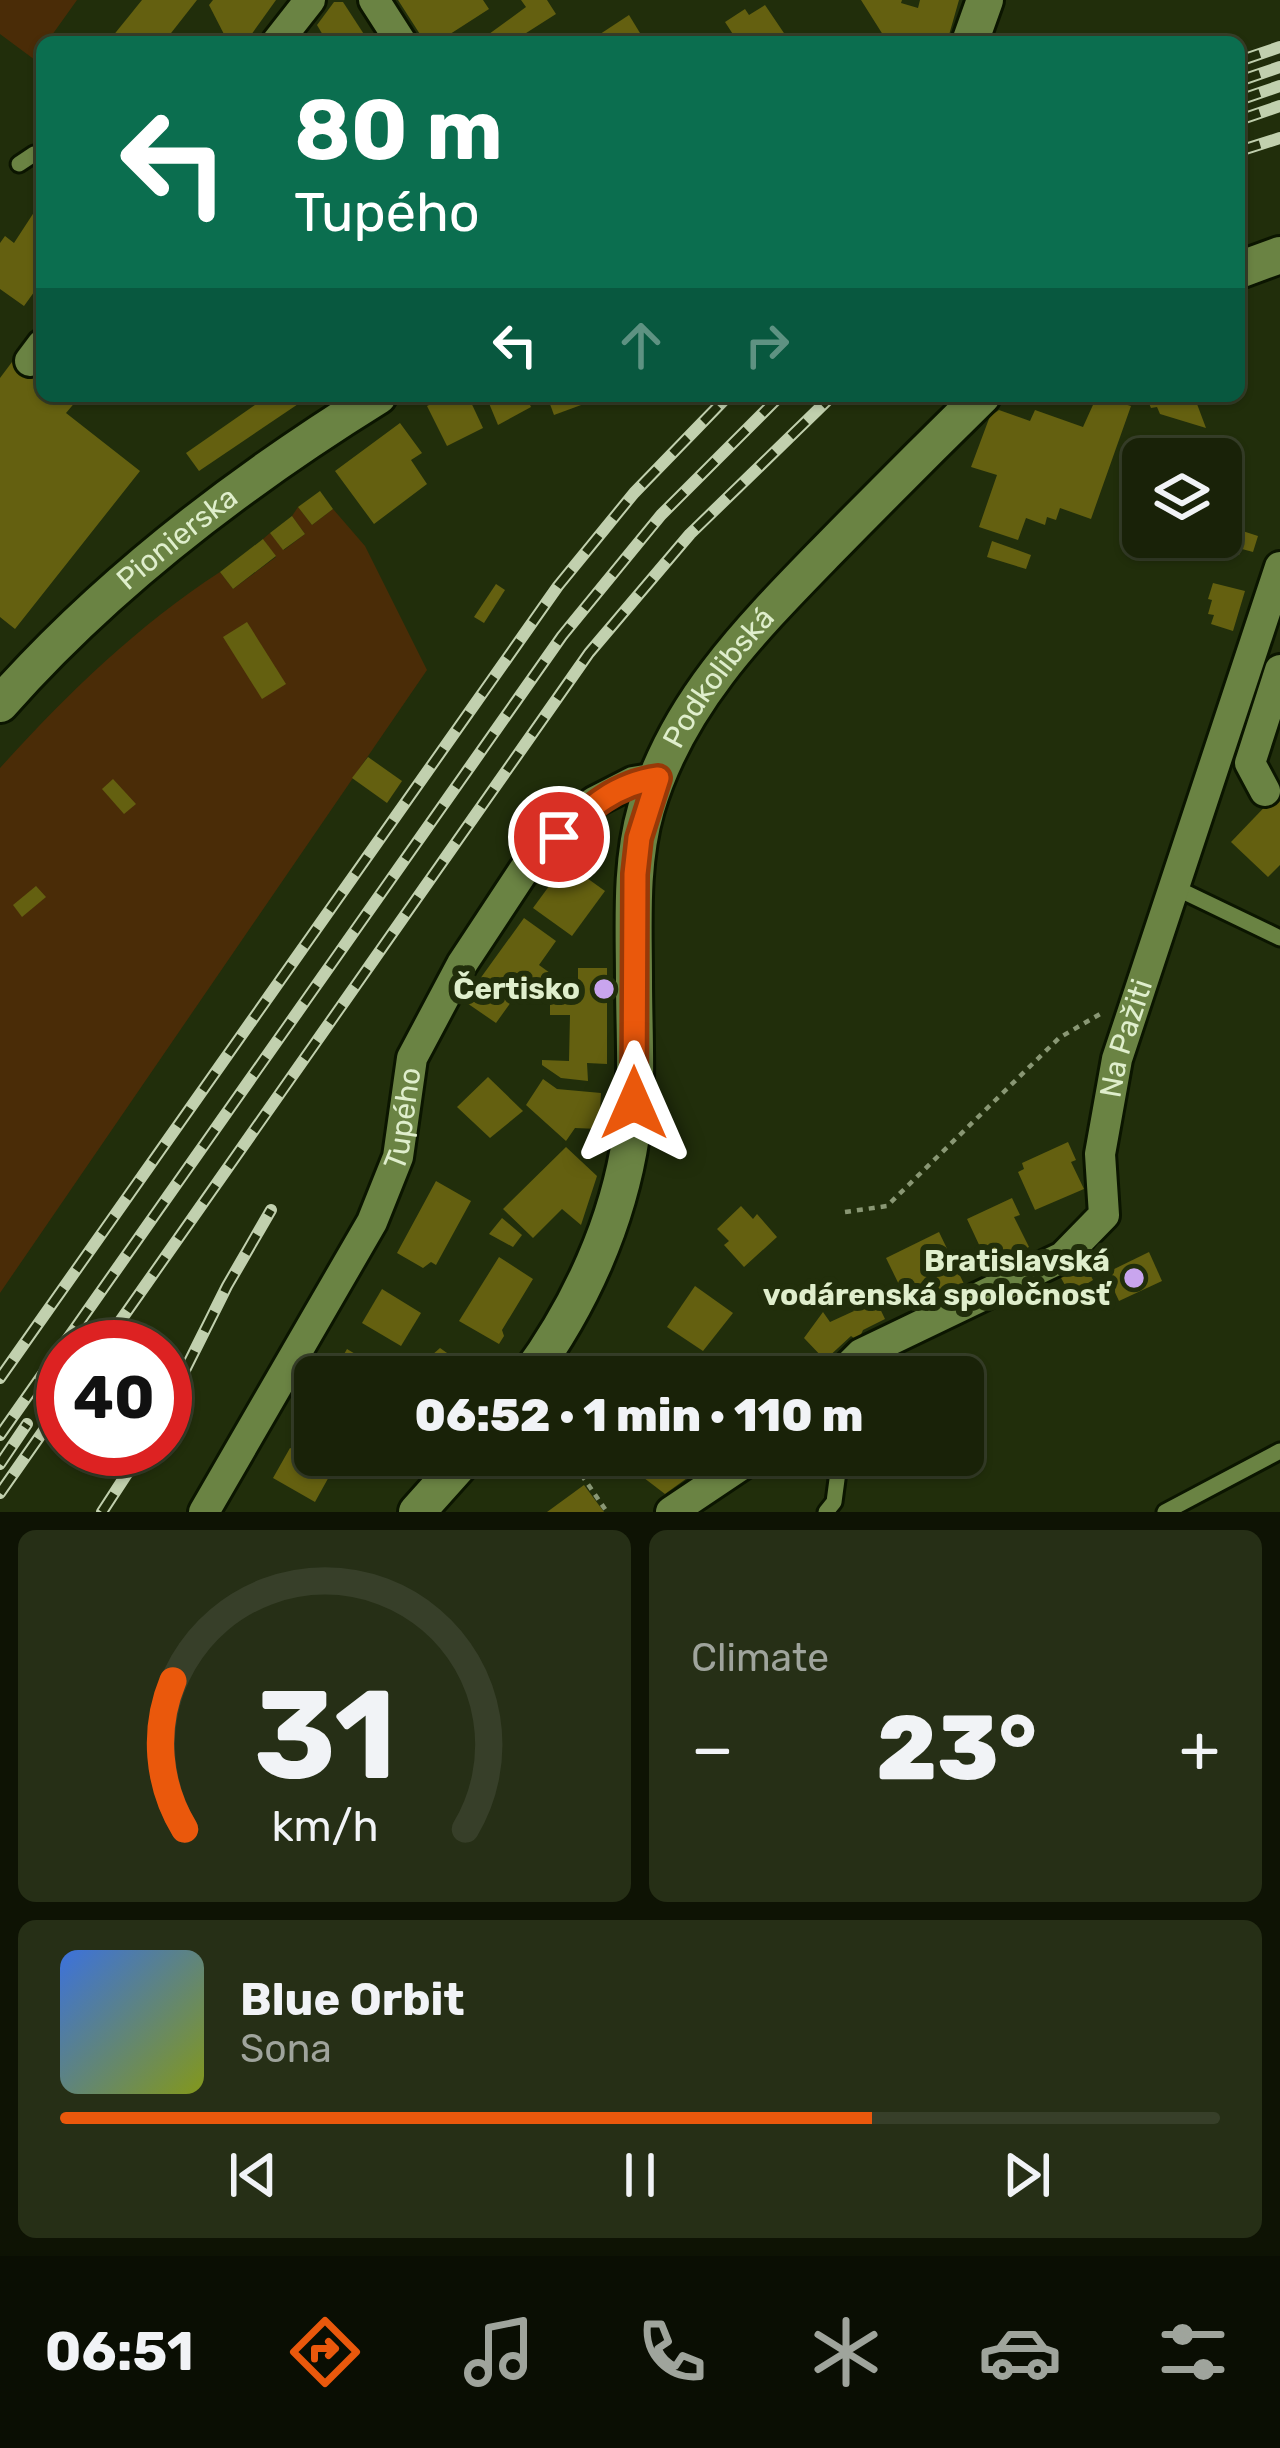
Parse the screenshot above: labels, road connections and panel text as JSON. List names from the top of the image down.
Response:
{
  "streets": {
    "street": [
      "Pionierska",
      "Podkolibská",
      "Na Pažiti",
      "Tupého"
    ]
  },
  "crossings": [
    ["Podkolibská", "Tupého"]
  ],
  "places": ["Čertisko", "Bratislavská vodárenská spoločnosť"],
  "page": {
    "turn": ["80 m", "Tupého"],
    "limit": "40",
    "trip": "06:52 · 1 min · 110 m",
    "tile": "Climate",
    "heat": ["−", "23°", "+"],
    "song": ["Blue Orbit", "Sona"],
    "tabs": "06:51",
    "gauge": ["31", "km/h"]
  }
}
